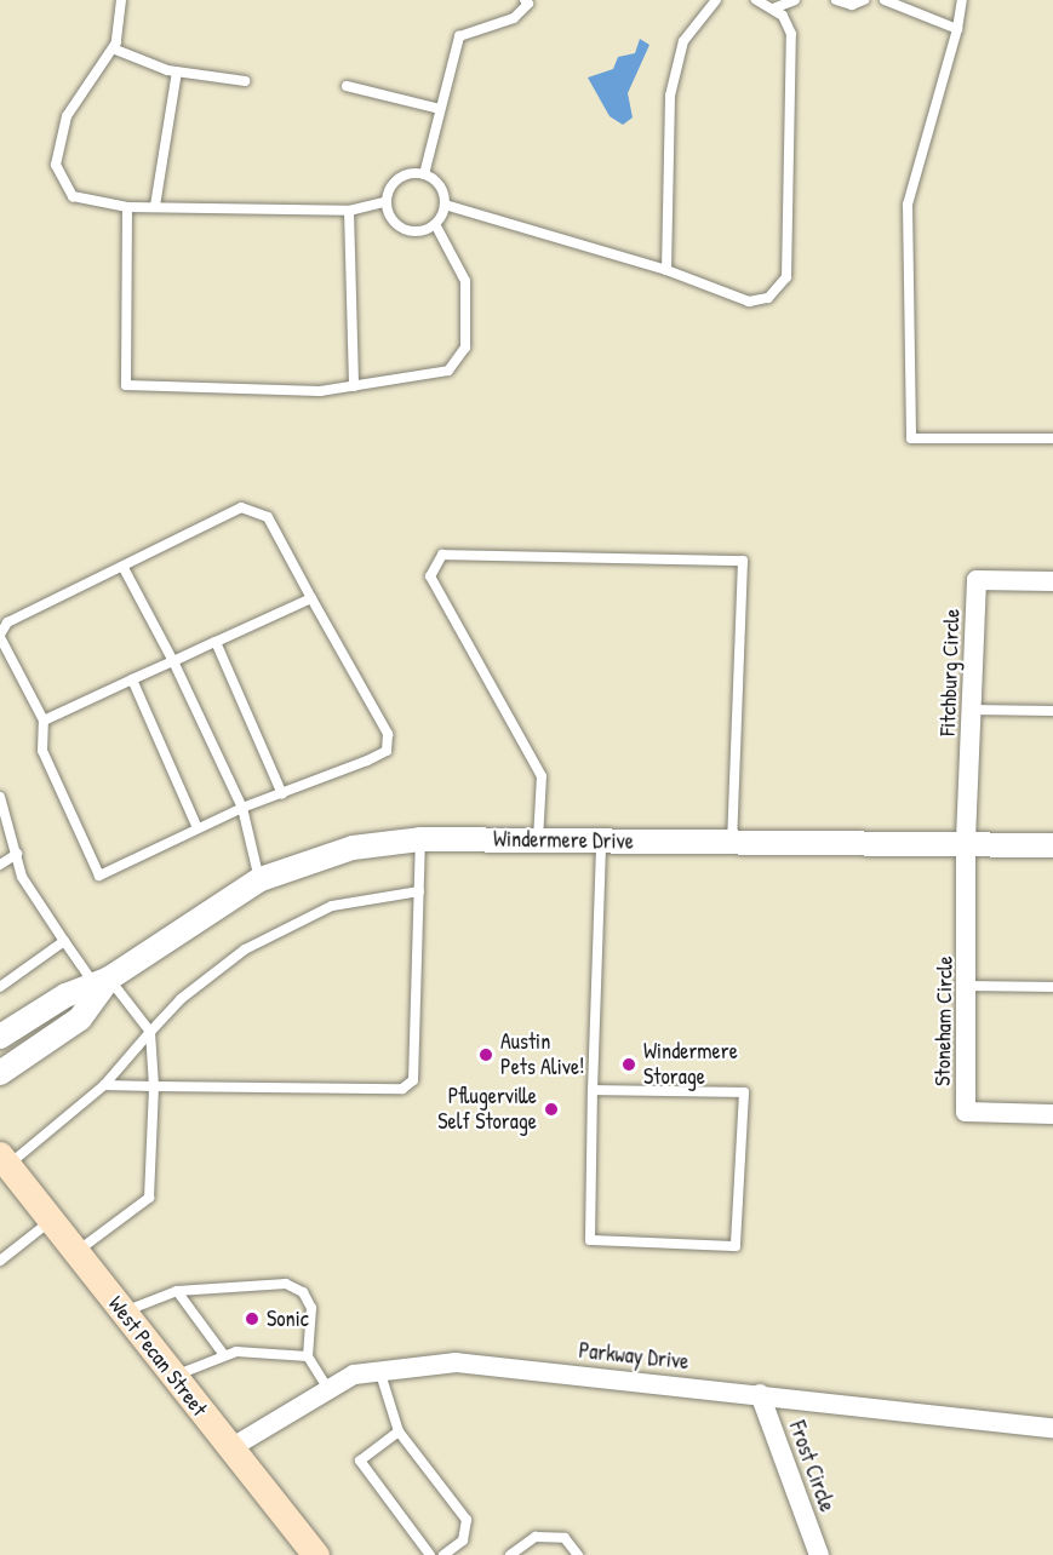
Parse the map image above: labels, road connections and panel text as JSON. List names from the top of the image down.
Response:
{
  "streets": {
    "main road": ["West Pecan Street"],
    "street": [
      "Fitchburg Circle",
      "Windermere Drive",
      "Stoneham Circle",
      "Parkway Drive",
      "Frost Circle"
    ]
  },
  "crossings": [
    ["Fitchburg Circle", "Windermere Drive"],
    ["Fitchburg Circle", "Stoneham Circle"],
    ["Windermere Drive", "Stoneham Circle"],
    ["West Pecan Street", "Parkway Drive"],
    ["Parkway Drive", "Frost Circle"]
  ],
  "places": [
    "Austin Pets Alive!",
    "Windermere Storage",
    "Pflugerville Self Storage",
    "Sonic"
  ]
}
